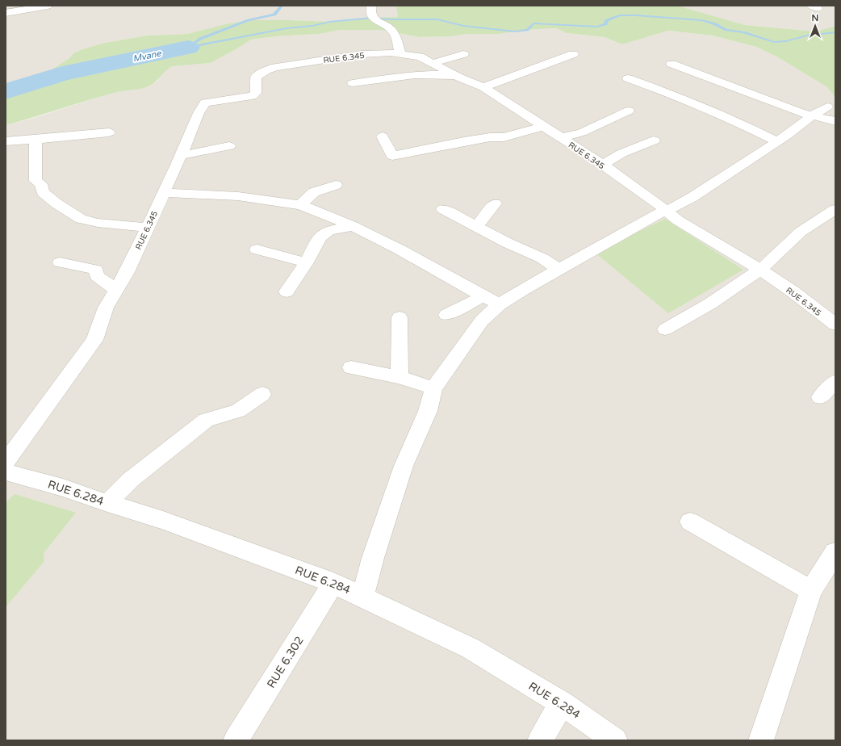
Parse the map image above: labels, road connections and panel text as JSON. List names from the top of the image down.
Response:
{
  "streets": {
    "street": ["RUE 6.345", "RUE 6.284", "RUE 6.302"]
  },
  "crossings": [
    ["RUE 6.284", "RUE 6.302"]
  ],
  "water": ["Mvane"],
  "north": "top"
}
